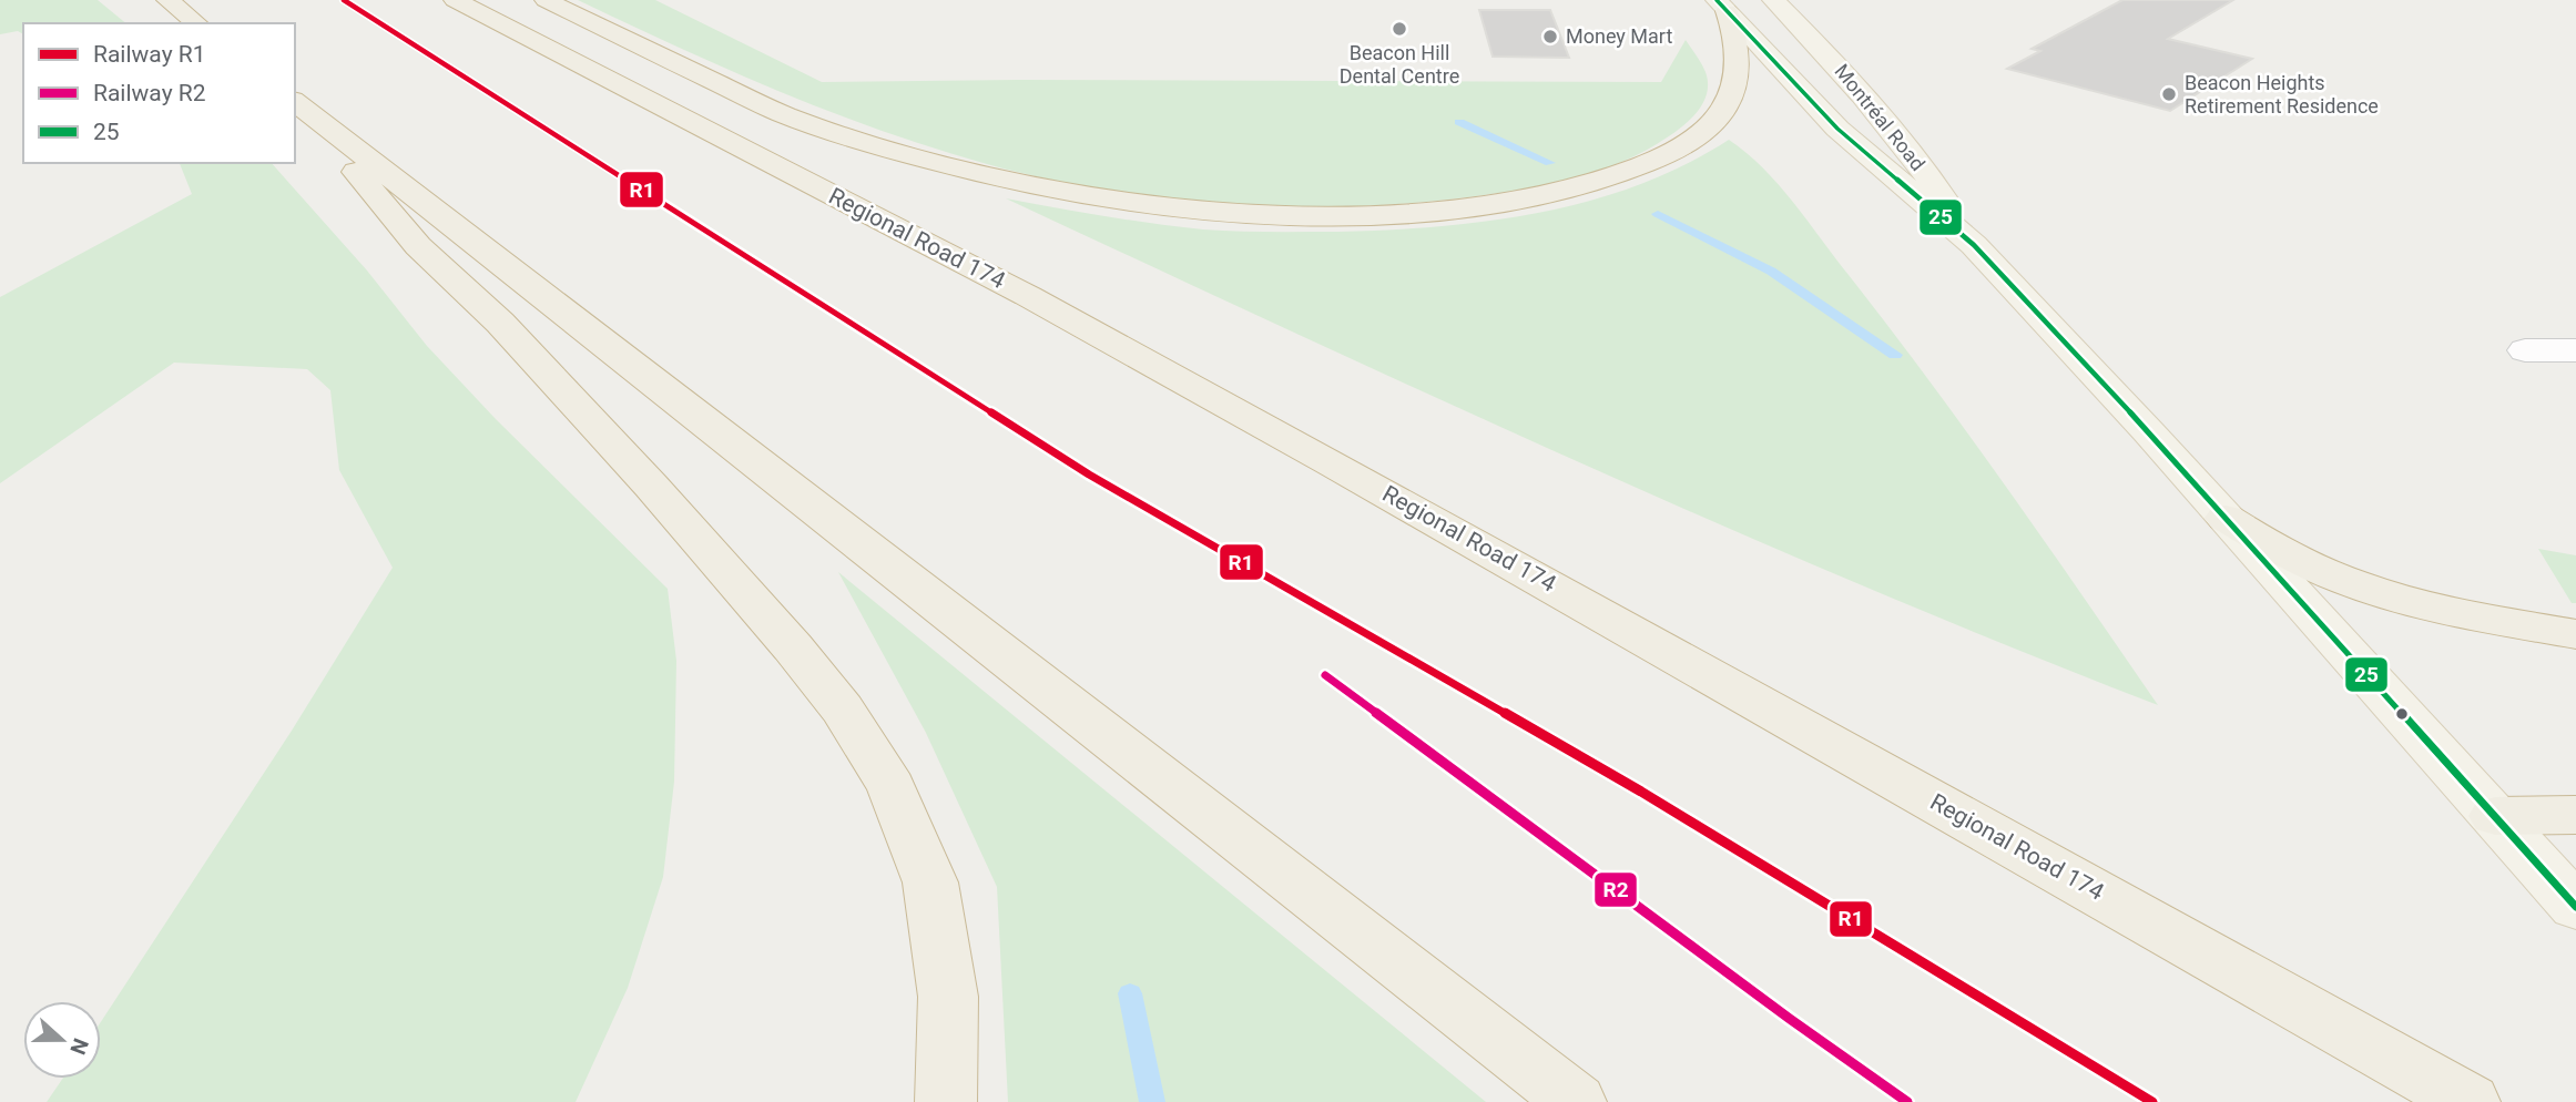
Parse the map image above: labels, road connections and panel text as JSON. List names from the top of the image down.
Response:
{
  "streets": {
    "highway": ["Regional Road 174"],
    "main road": ["Montréal Road"]
  },
  "places": ["Beacon Hill Dental Centre", "Money Mart", "Beacon Heights Retirement Residence"],
  "lines": ["rail line R1", "transit line 25", "rail line R2"],
  "legend": ["Railway R1", "Railway R2", "25"],
  "north": "right"
}
